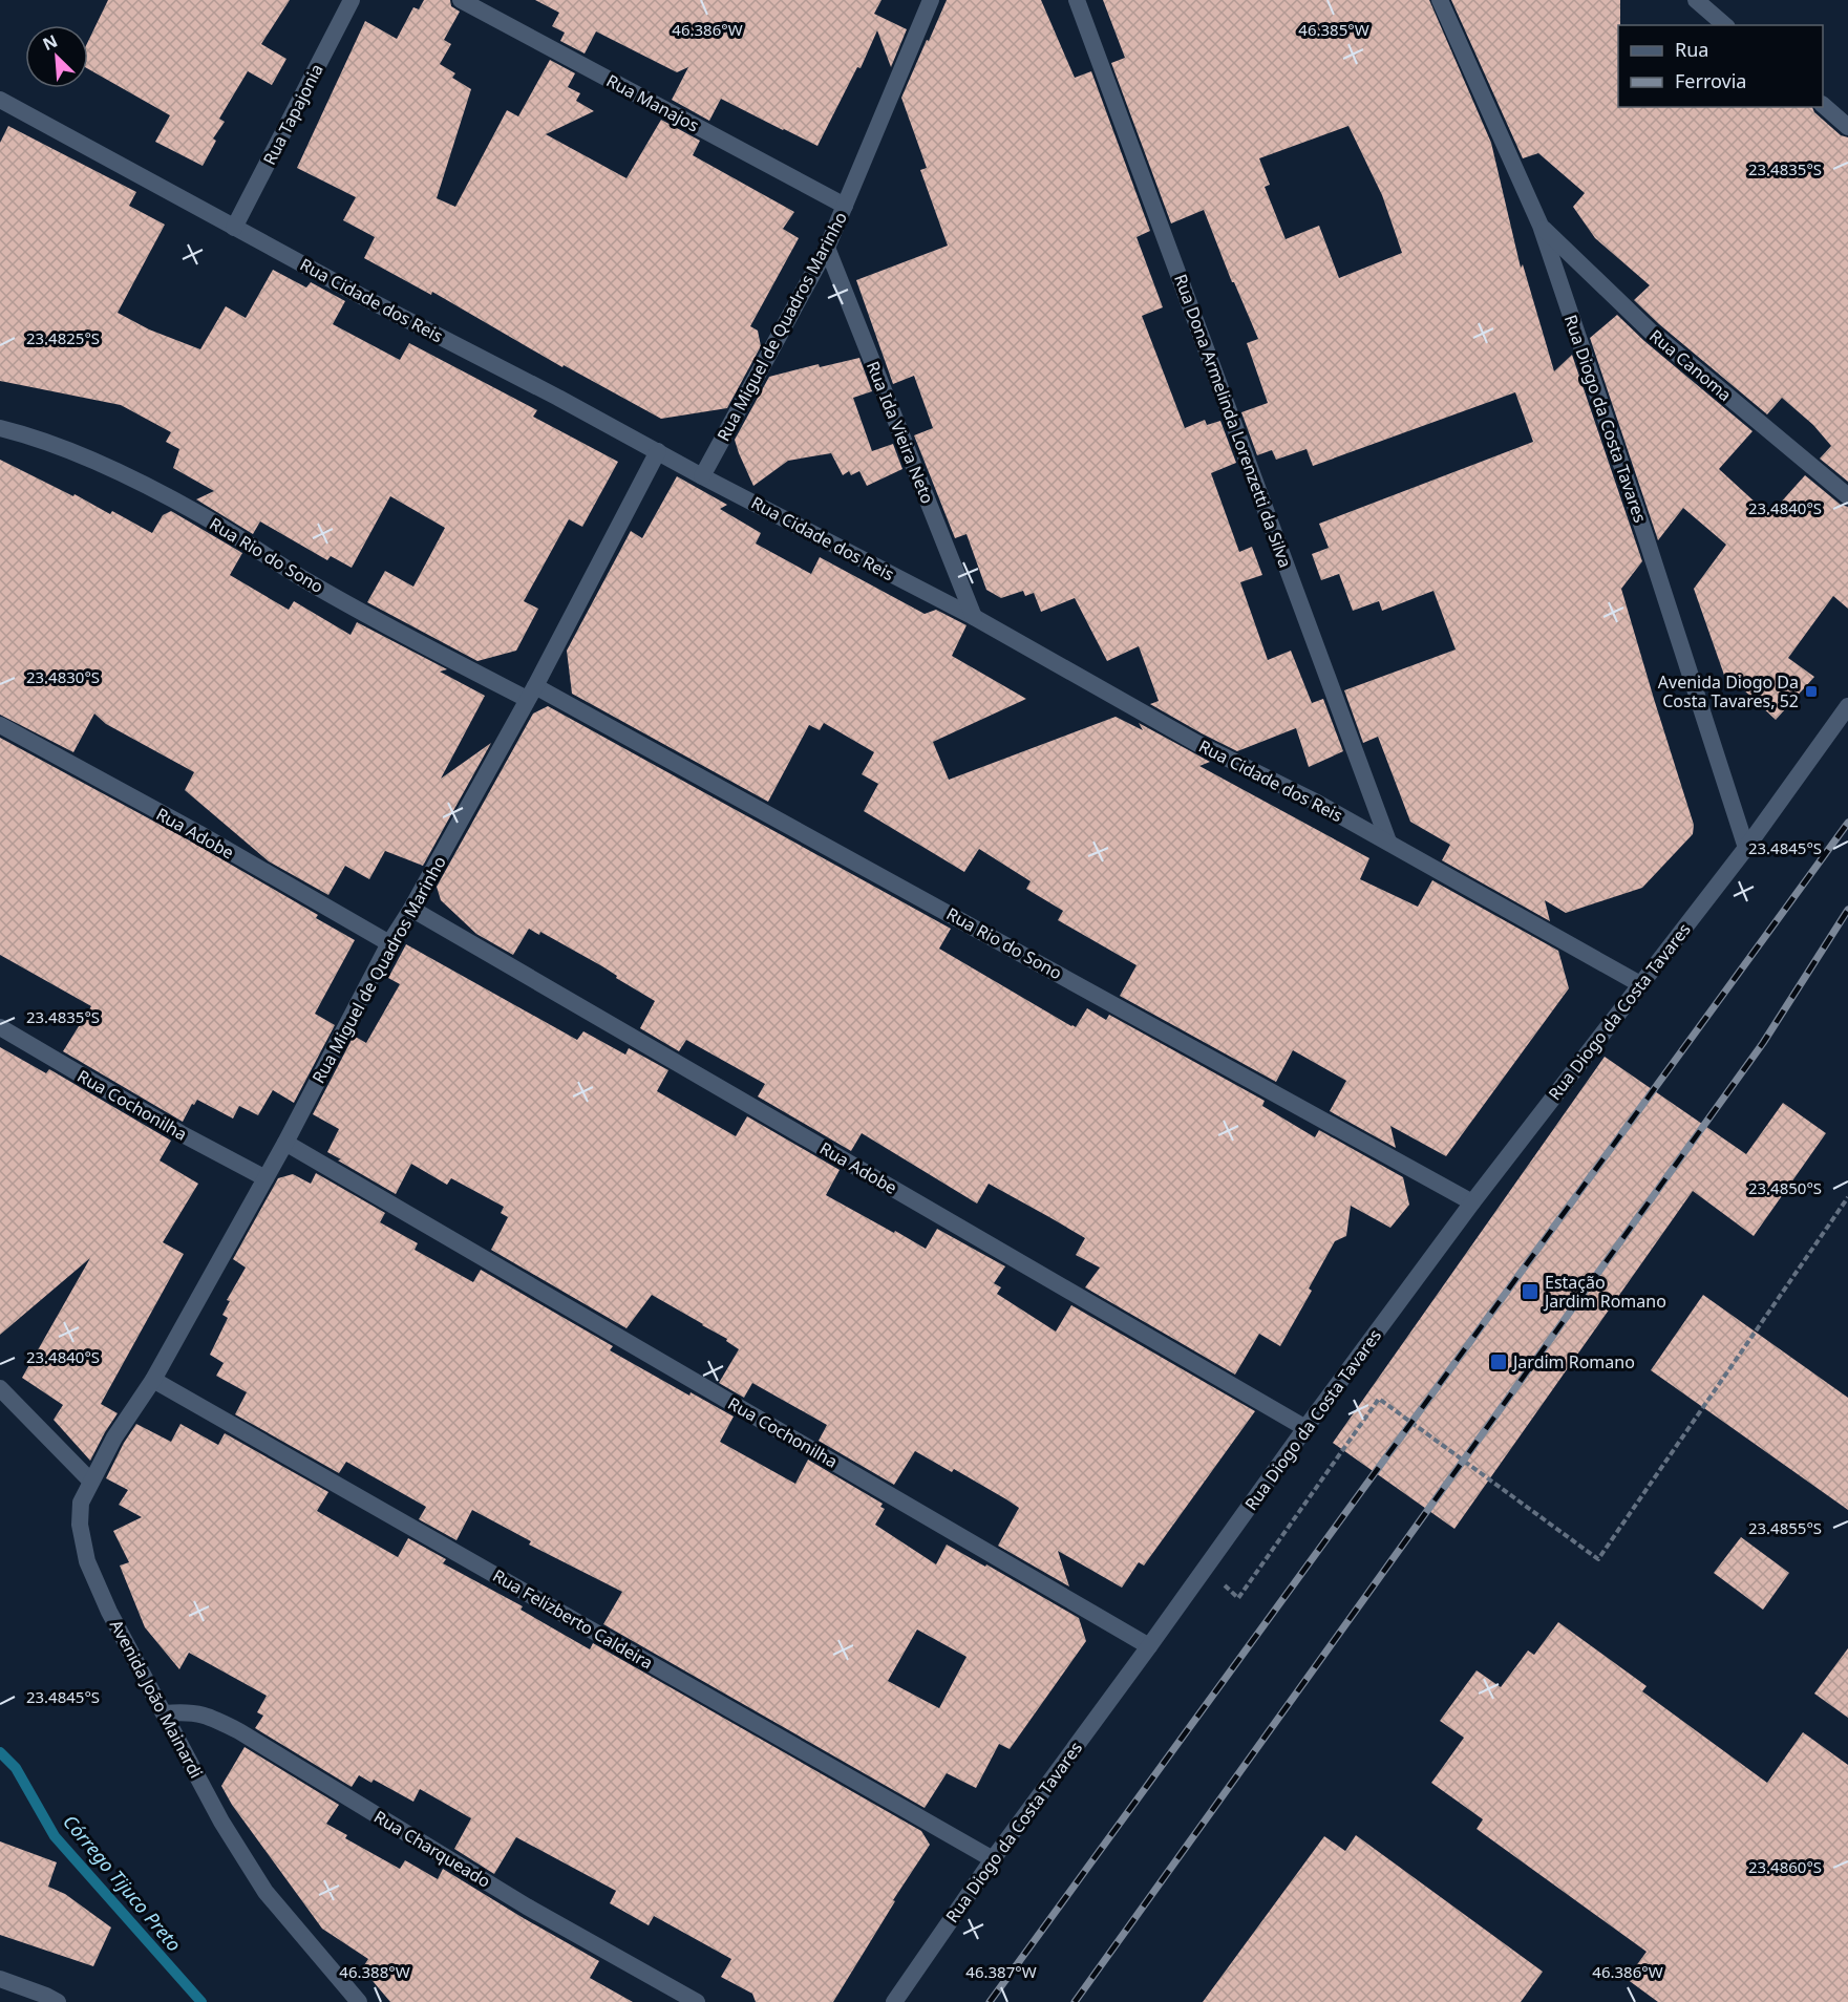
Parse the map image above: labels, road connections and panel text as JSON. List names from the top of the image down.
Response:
{
  "streets": {
    "street": [
      "Rua Manajos",
      "Rua Tapajonia",
      "Rua Cidade dos Reis",
      "Rua Miguel de Quadros Marinho",
      "Rua Canoma",
      "Rua Diogo da Costa Tavares",
      "Rua Dona Armelinda Lorenzetti da Silva",
      "Rua Ida Vieira Neto",
      "Rua Rio do Sono",
      "Rua Adobe",
      "Rua Cochonilha",
      "Rua Felizberto Caldeira",
      "Avenida João Mainardi",
      "Rua Charqueado"
    ]
  },
  "crossings": [
    ["Rua Manajos", "Rua Miguel de Quadros Marinho"],
    ["Rua Tapajonia", "Rua Cidade dos Reis"],
    ["Rua Cidade dos Reis", "Rua Miguel de Quadros Marinho"],
    ["Rua Cidade dos Reis", "Rua Diogo da Costa Tavares"],
    ["Rua Cidade dos Reis", "Rua Dona Armelinda Lorenzetti da Silva"],
    ["Rua Cidade dos Reis", "Rua Ida Vieira Neto"],
    ["Rua Miguel de Quadros Marinho", "Rua Ida Vieira Neto"],
    ["Rua Miguel de Quadros Marinho", "Rua Rio do Sono"],
    ["Rua Miguel de Quadros Marinho", "Rua Adobe"],
    ["Rua Miguel de Quadros Marinho", "Rua Cochonilha"],
    ["Rua Miguel de Quadros Marinho", "Rua Felizberto Caldeira"],
    ["Rua Miguel de Quadros Marinho", "Avenida João Mainardi"],
    ["Rua Canoma", "Rua Diogo da Costa Tavares"],
    ["Rua Diogo da Costa Tavares", "Rua Rio do Sono"],
    ["Rua Diogo da Costa Tavares", "Rua Adobe"],
    ["Rua Diogo da Costa Tavares", "Rua Cochonilha"],
    ["Rua Diogo da Costa Tavares", "Rua Felizberto Caldeira"],
    ["Avenida João Mainardi", "Rua Charqueado"]
  ],
  "water": ["Córrego Tijuco Preto"],
  "places": {
    "transit": ["Avenida Diogo Da Costa Tavares, 52", "Estação Jardim Romano", "Jardim Romano"]
  },
  "legend": ["Rua", "Ferrovia"],
  "north": "top left",
  "coordinates": [
    "46.386°W",
    "46.385°W",
    "23.4835°S",
    "23.4825°S",
    "23.4840°S",
    "23.4830°S",
    "23.4845°S",
    "23.4850°S",
    "23.4855°S",
    "23.4860°S",
    "46.388°W",
    "46.387°W"
  ]
}
